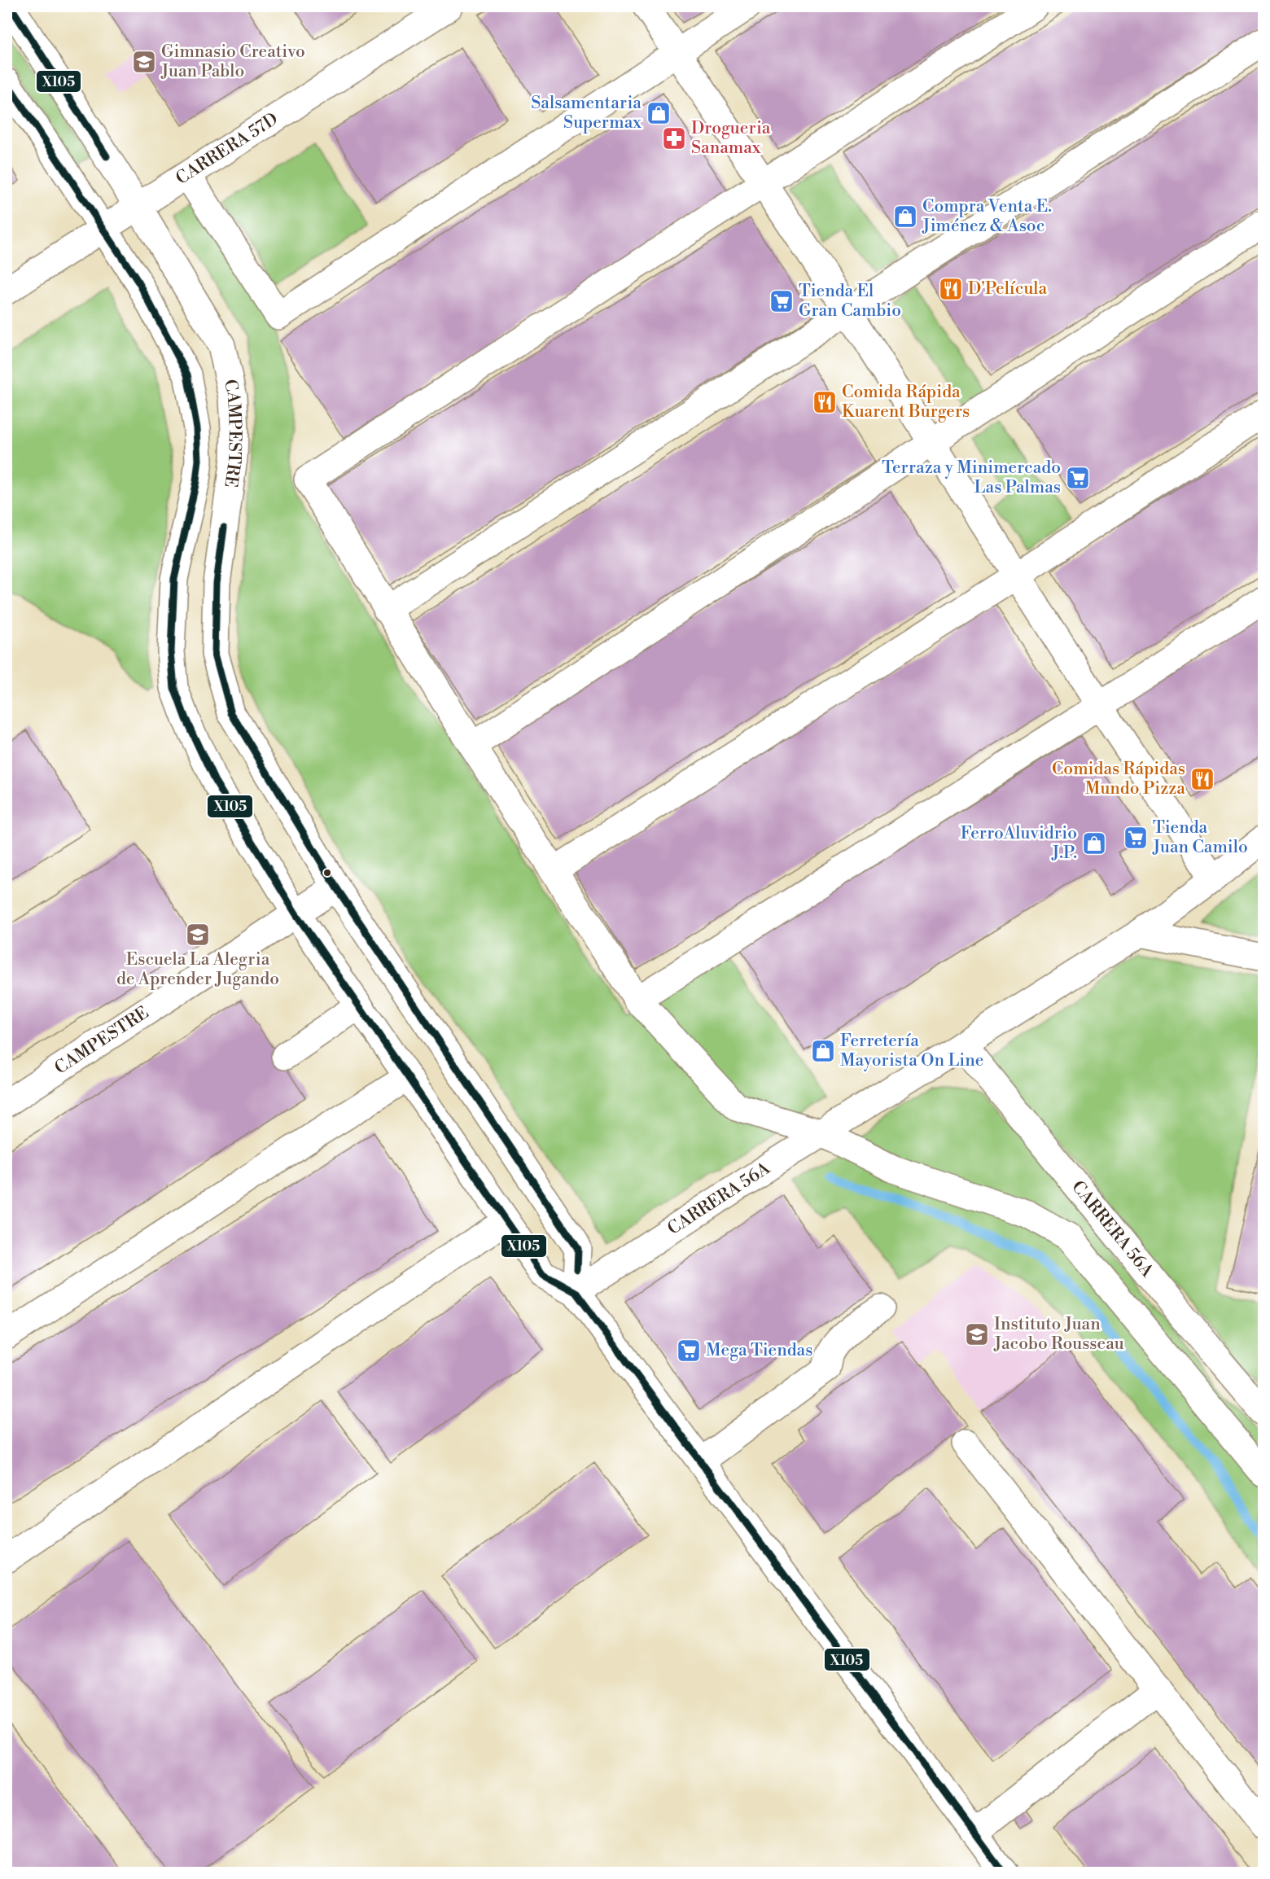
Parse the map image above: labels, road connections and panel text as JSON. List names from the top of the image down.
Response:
{
  "streets": {
    "street": ["CARRERA 57D", "CAMPESTRE", "CARRERA 56A"]
  },
  "crossings": [
    ["CARRERA 57D", "CAMPESTRE"],
    ["CAMPESTRE", "CARRERA 56A"]
  ],
  "places": {
    "school or university": ["Gimnasio Creativo Juan Pablo", "Escuela La Alegria de Aprender Jugando", "Instituto Juan Jacobo Rousseau"],
    "shop": [
      "Salsamentaria Supermax",
      "Compra Venta E. Jiménez & Asoc",
      "FerroAluvidrio J.P.",
      "Ferretería Mayorista On Line"
    ],
    "pharmacy": ["Drogueria Sanamax"],
    "restaurant": ["D'Película", "Comida Rápida Kuarent Burgers", "Comidas Rápidas Mundo Pizza"],
    "supermarket": [
      "Tienda El Gran Cambio",
      "Terraza y Minimercado Las Palmas",
      "Tienda Juan Camilo",
      "Mega Tiendas"
    ]
  },
  "lines": ["transit line X105"]
}
